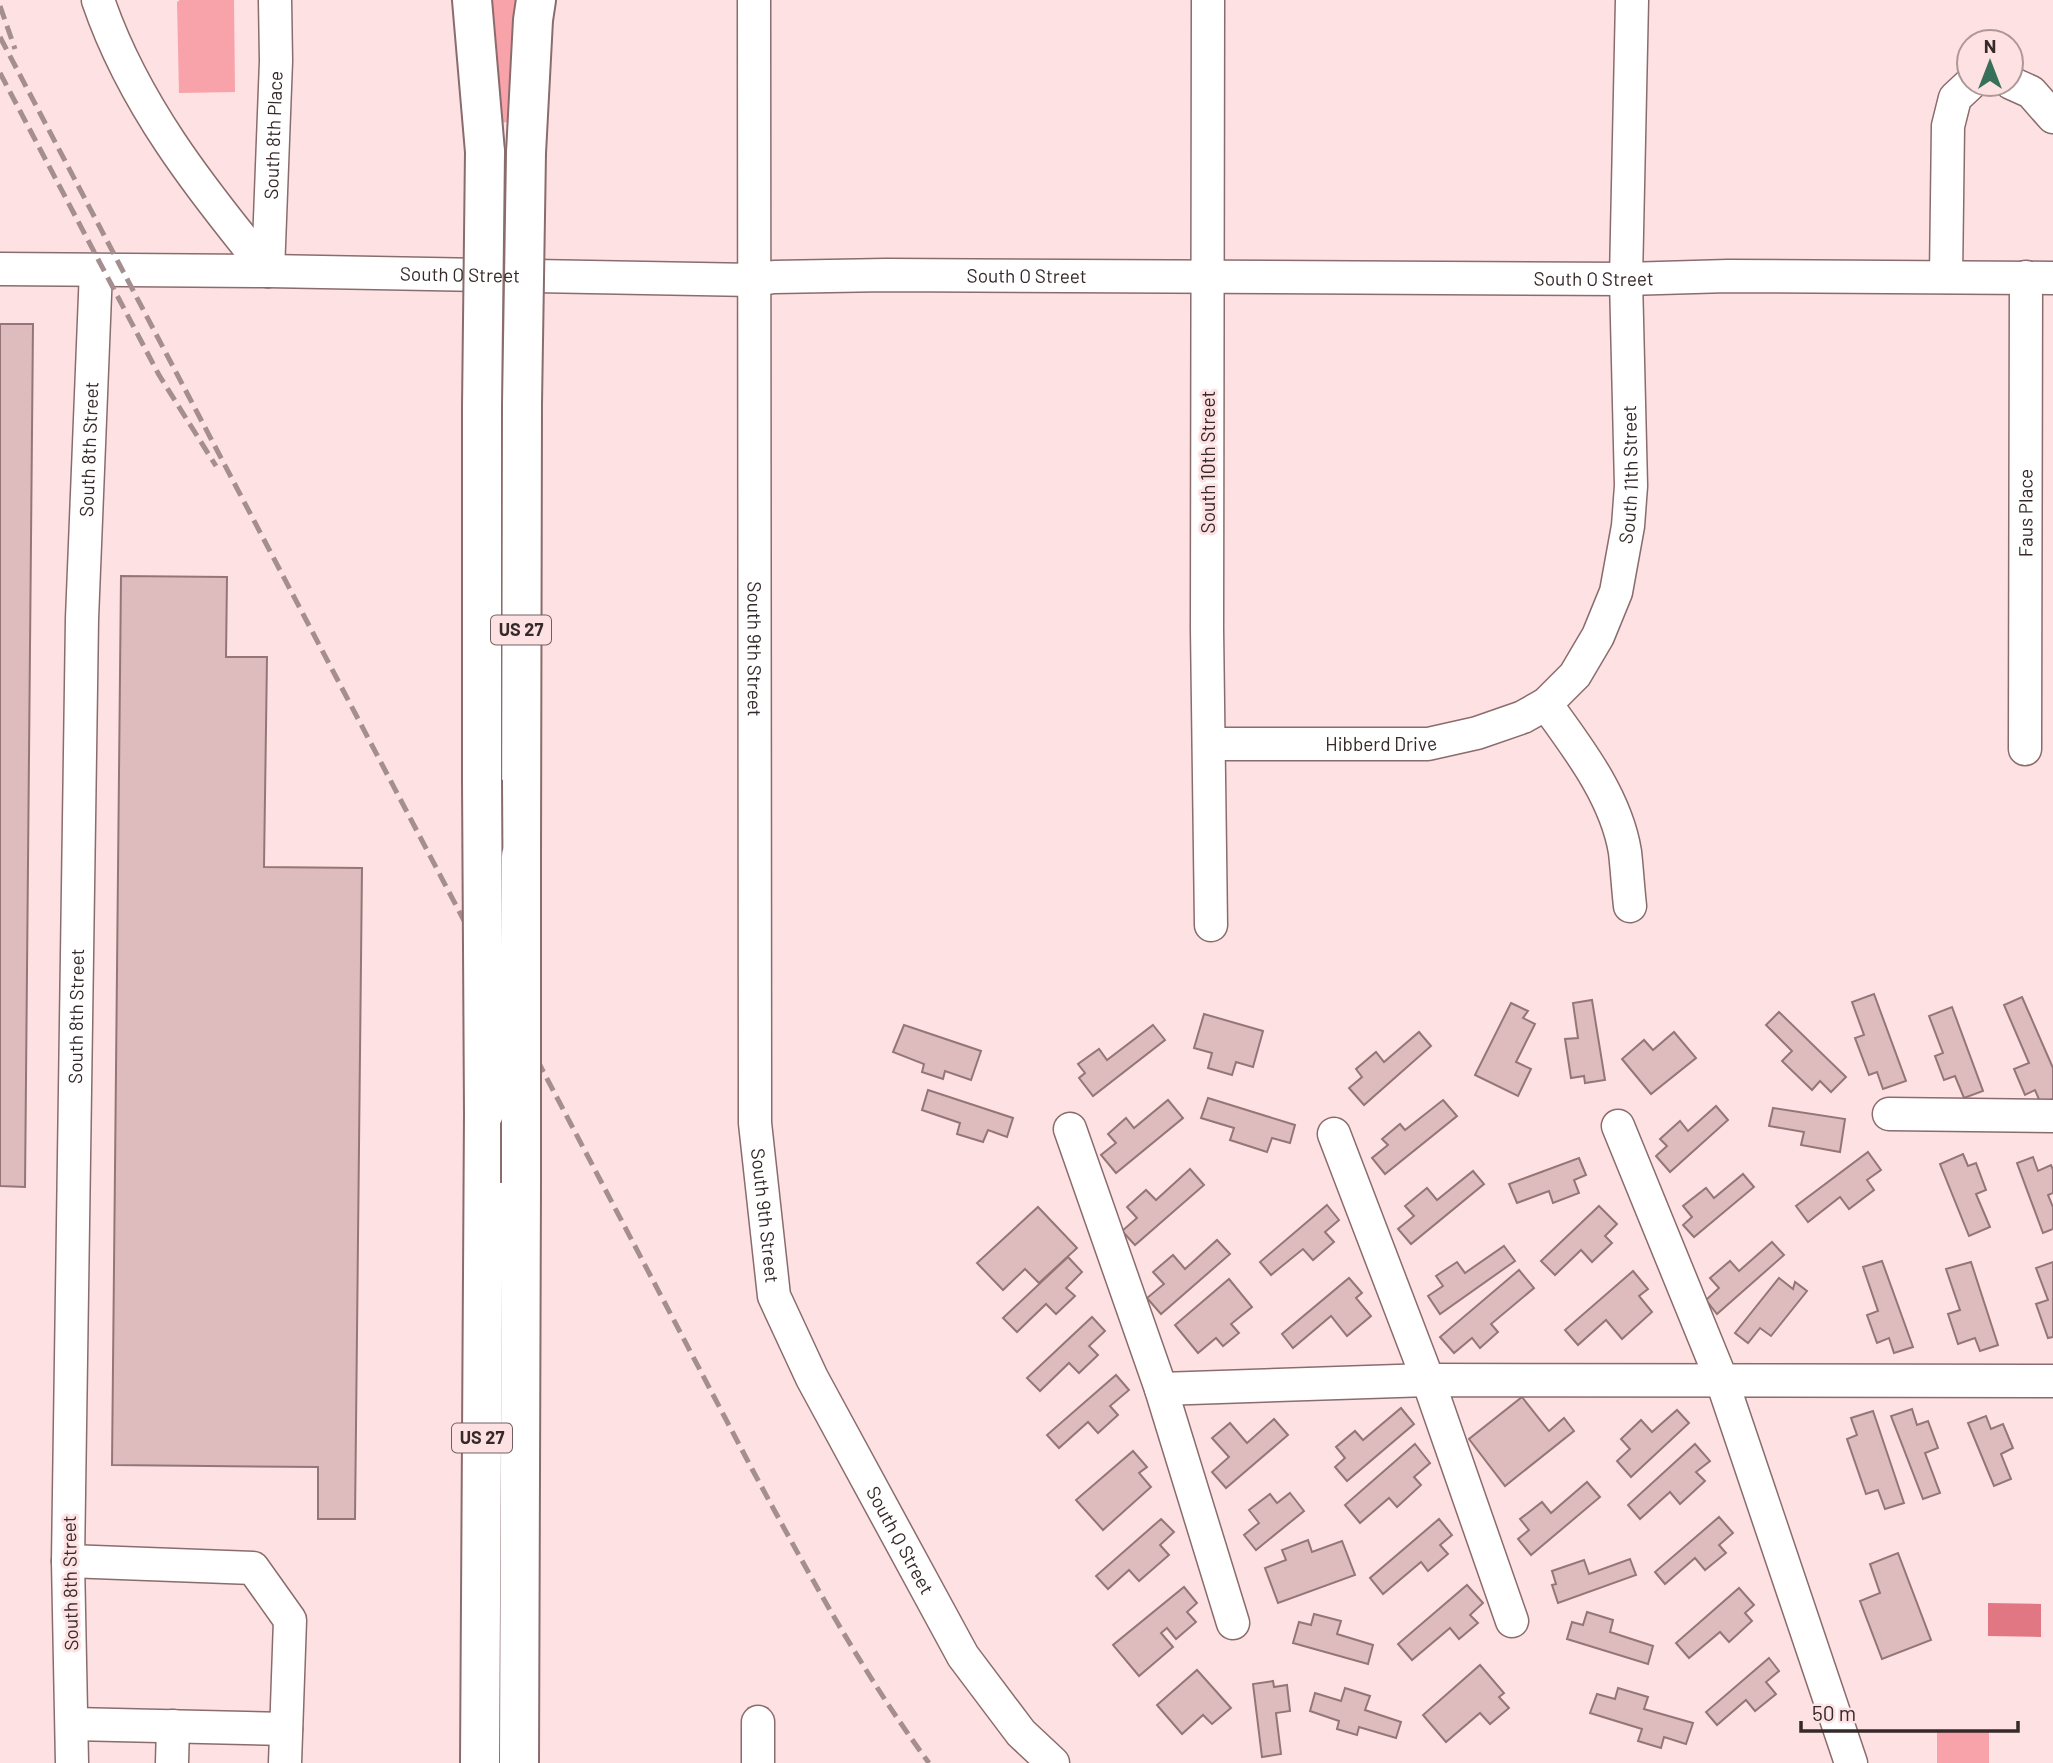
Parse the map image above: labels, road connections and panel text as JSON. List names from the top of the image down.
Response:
{
  "streets": {
    "highway": ["US 27"],
    "street": [
      "South 8th Place",
      "South O Street",
      "South 8th Street",
      "South 10th Street",
      "South 11th Street",
      "Faus Place",
      "South 9th Street",
      "Hibberd Drive",
      "South Q Street"
    ]
  },
  "crossings": [
    ["South 8th Place", "South O Street"],
    ["South O Street", "South 8th Street"],
    ["South O Street", "South 10th Street"],
    ["South O Street", "South 11th Street"],
    ["South O Street", "Faus Place"],
    ["South O Street", "South 9th Street"],
    ["South 10th Street", "Hibberd Drive"],
    ["South 11th Street", "Hibberd Drive"],
    ["South 9th Street", "South Q Street"]
  ],
  "scale_bar": "50 m",
  "north": "top"
}
